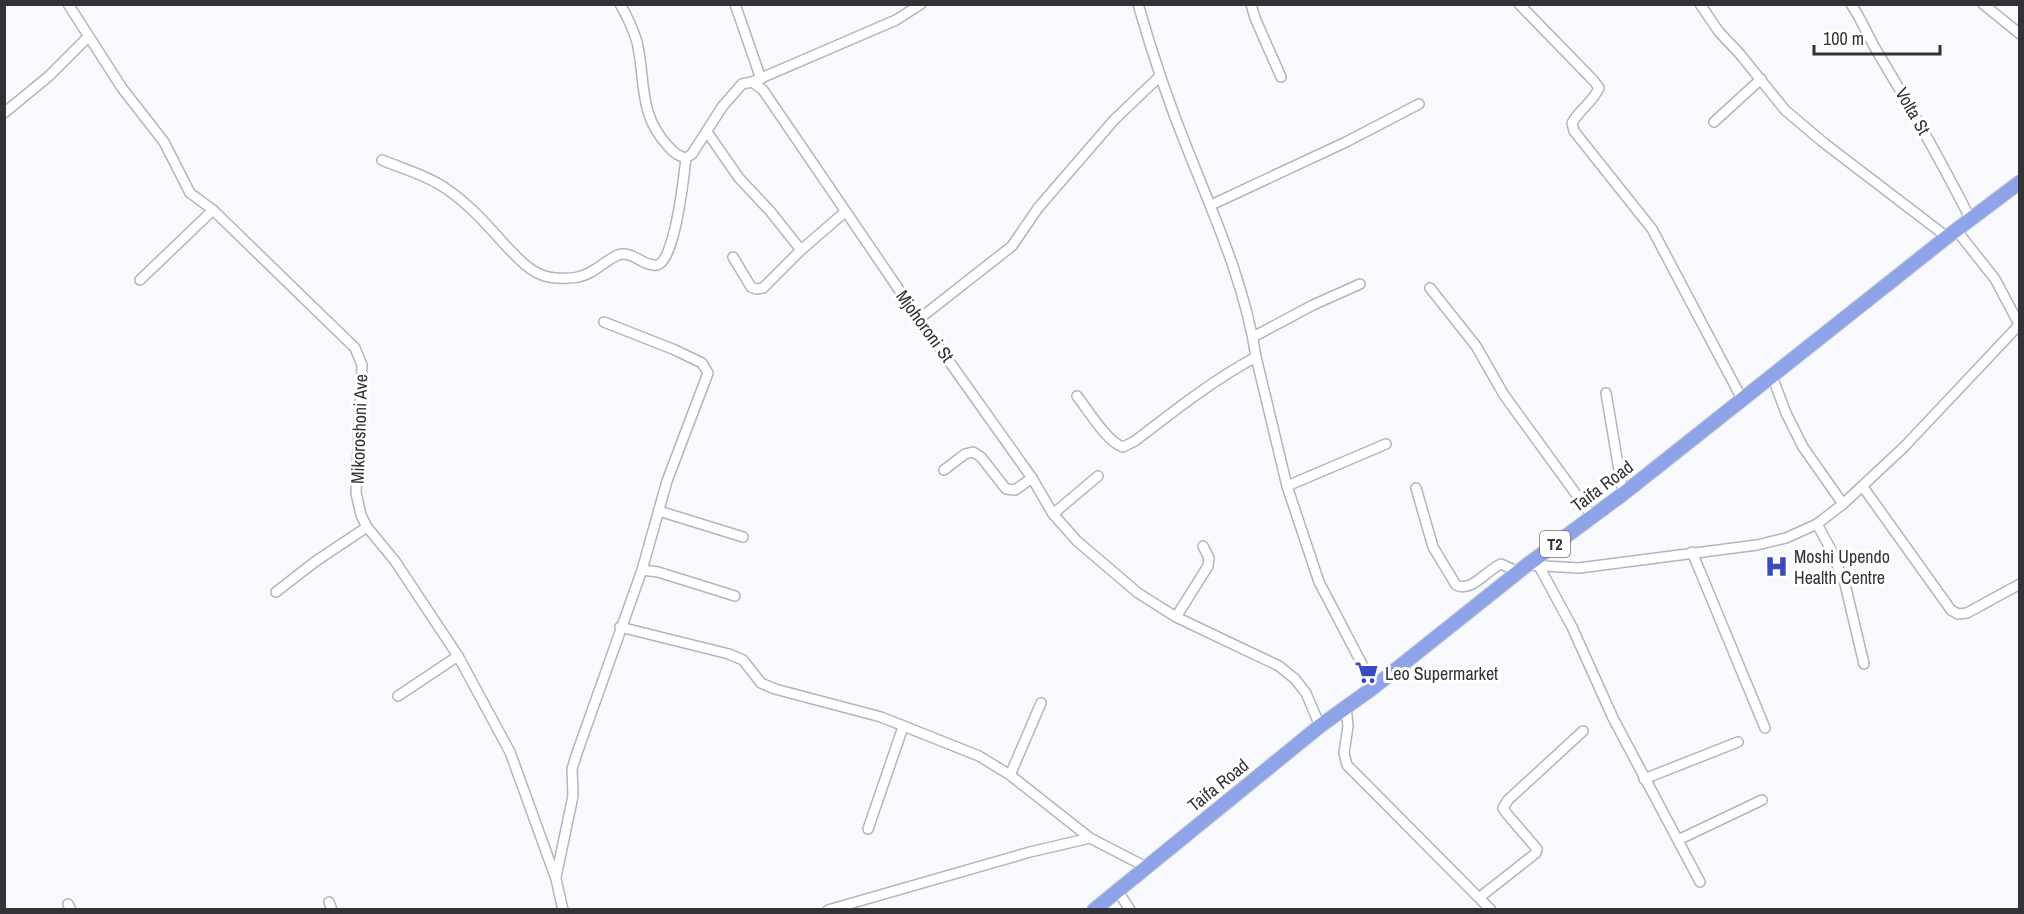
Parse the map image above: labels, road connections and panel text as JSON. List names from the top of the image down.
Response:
{
  "streets": {
    "highway": ["Taifa Road", "T2"],
    "street": ["Volta St", "Mjohoroni St", "Mikoroshoni Ave"]
  },
  "crossings": [
    ["Volta St", "Taifa Road"],
    ["Mjohoroni St", "Taifa Road"]
  ],
  "places": {
    "hospital": ["Moshi Upendo Health Centre"],
    "supermarket": ["Leo Supermarket"]
  },
  "scale_bar": "100 m"
}
